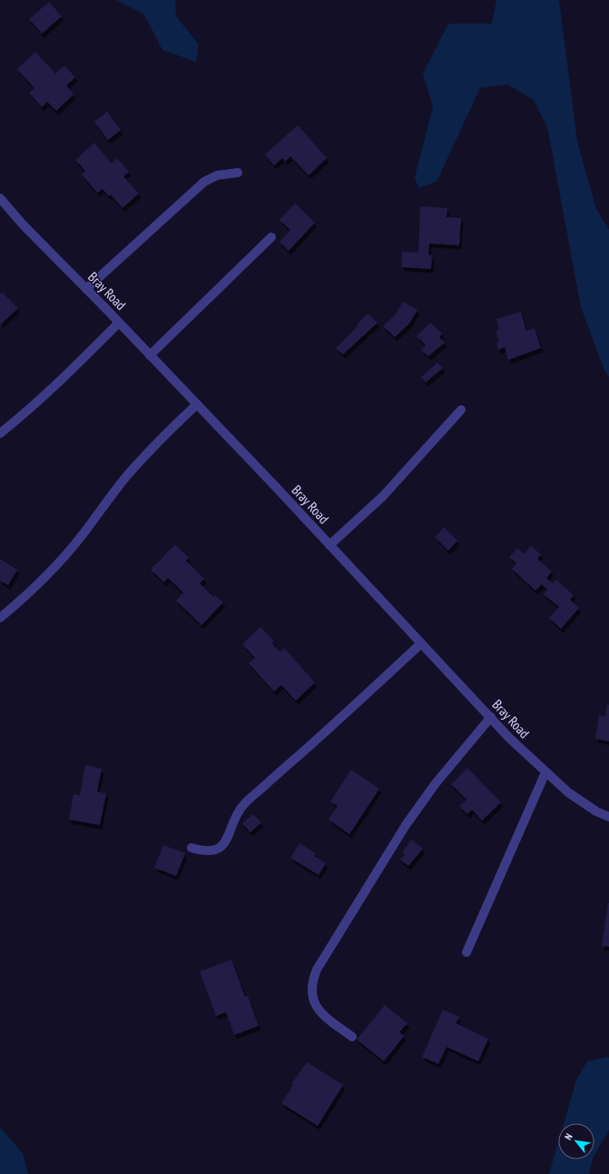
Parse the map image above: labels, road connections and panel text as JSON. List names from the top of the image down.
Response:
{
  "streets": {
    "street": ["Bray Road"]
  },
  "north": "top left"
}
